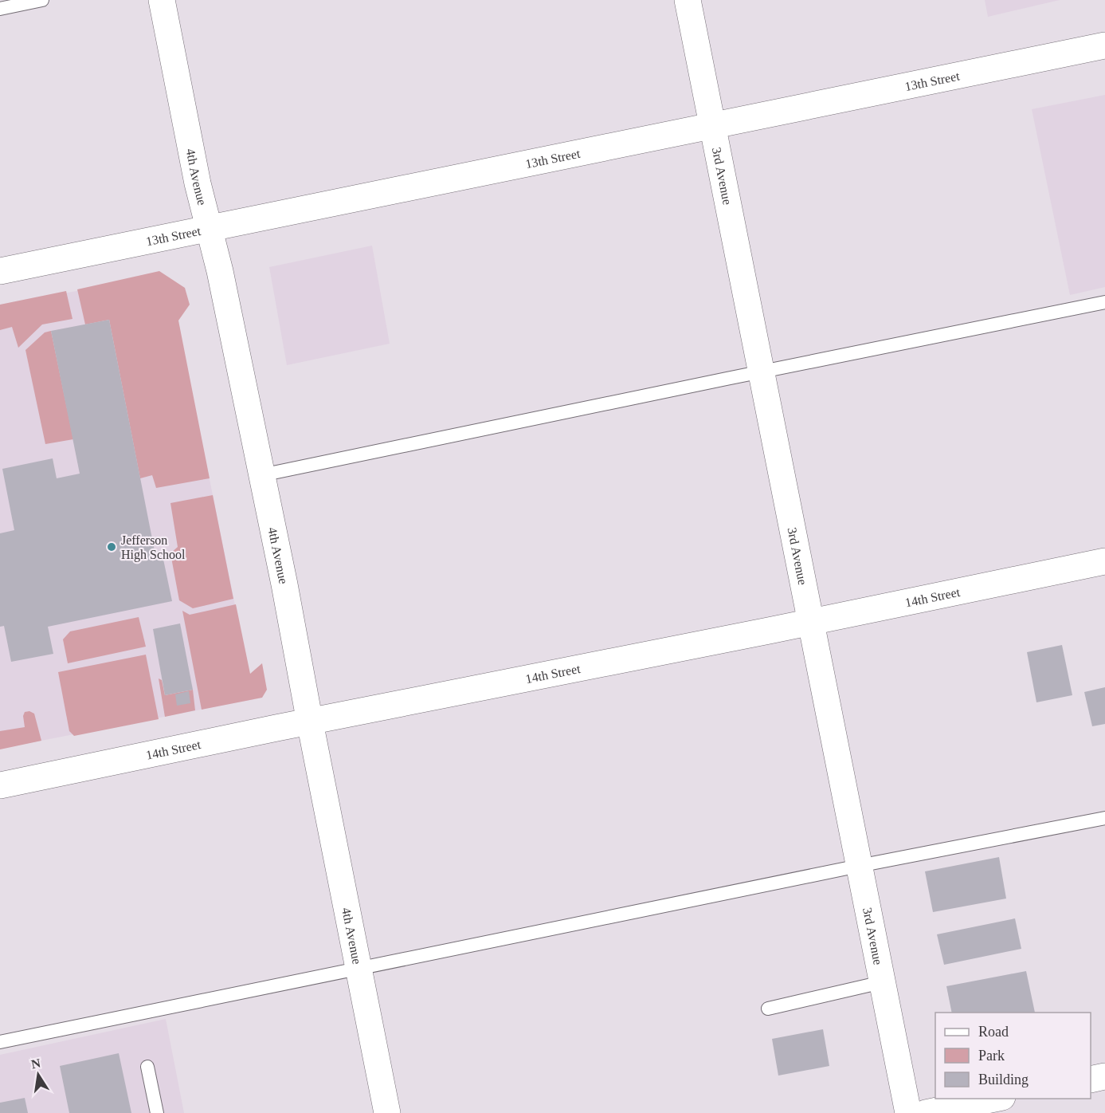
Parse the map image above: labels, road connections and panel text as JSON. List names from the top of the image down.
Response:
{
  "streets": {
    "street": [
      "13th Street",
      "3rd Avenue",
      "4th Avenue",
      "14th Street"
    ]
  },
  "crossings": [
    ["13th Street", "3rd Avenue"],
    ["13th Street", "4th Avenue"],
    ["3rd Avenue", "14th Street"],
    ["4th Avenue", "14th Street"]
  ],
  "places": ["Jefferson High School"],
  "legend": ["Road", "Park", "Building"],
  "north": "top"
}
